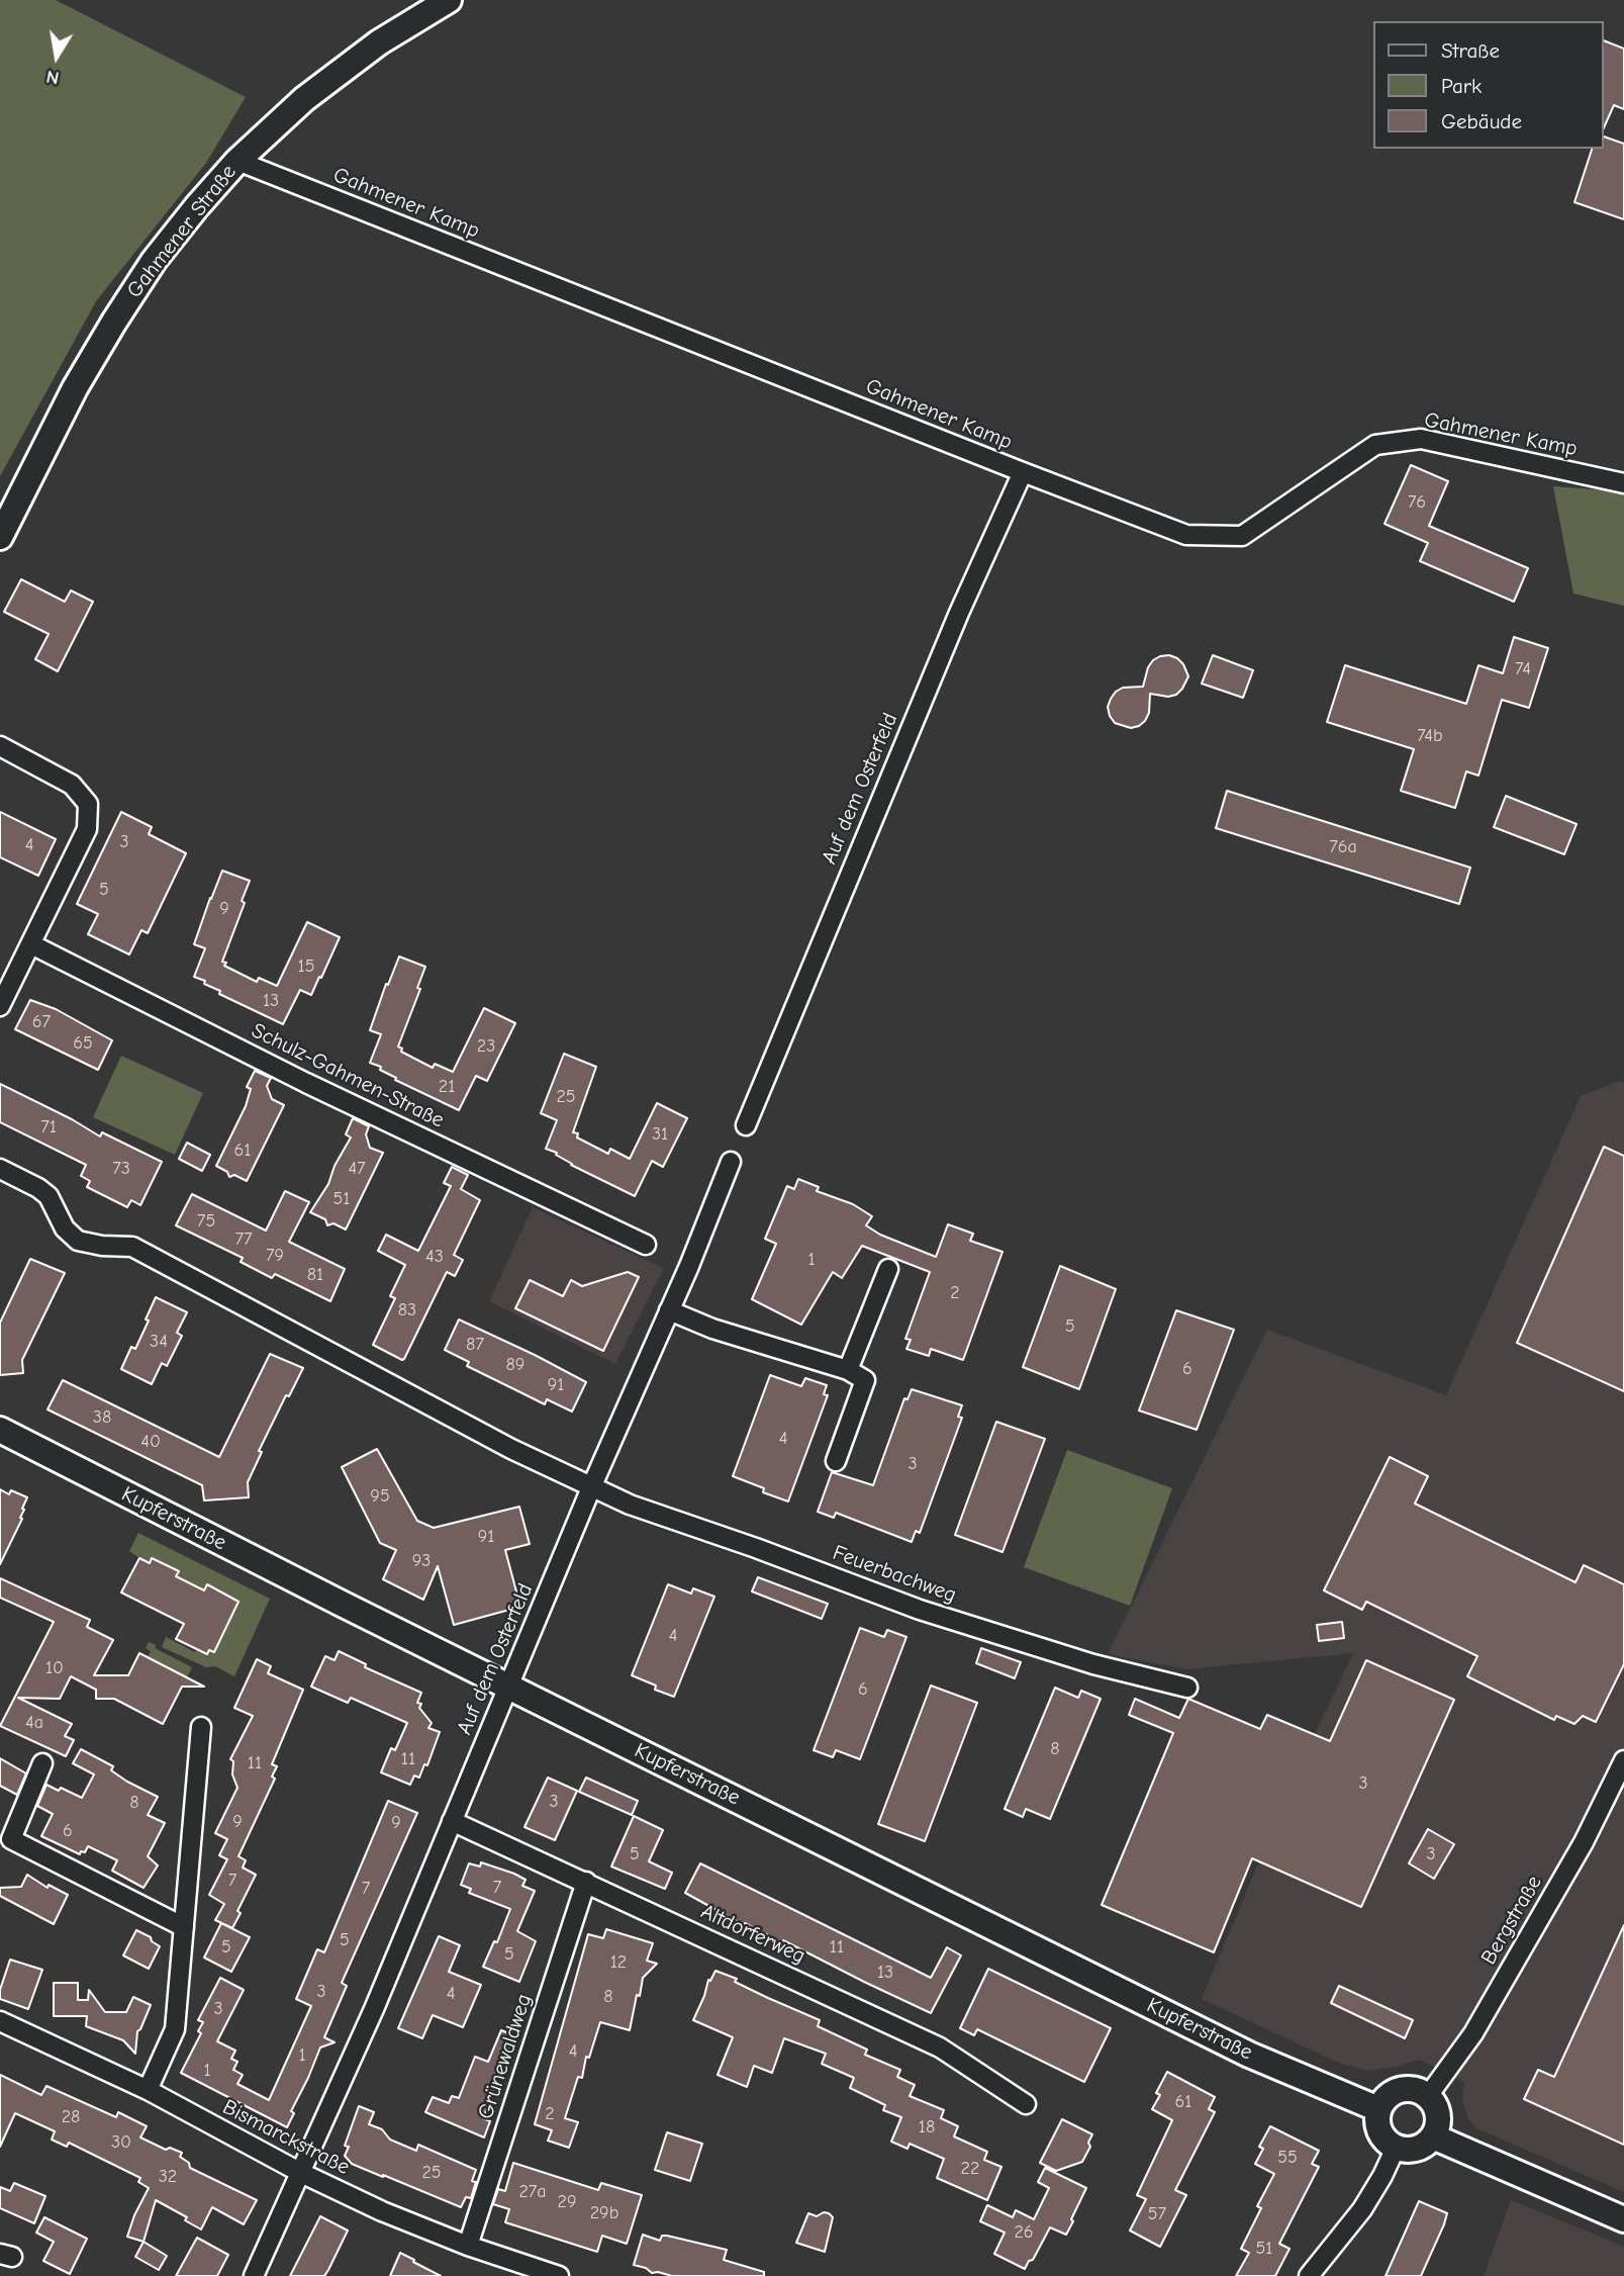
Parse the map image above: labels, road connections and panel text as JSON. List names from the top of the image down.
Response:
{
  "streets": {
    "street": [
      "Gahmener Kamp",
      "Gahmener Straße",
      "Auf dem Osterfeld",
      "Schulz-Gahmen-Straße",
      "Kupferstraße",
      "Feuerbachweg",
      "Bergstraße",
      "Altdorferweg",
      "Grünewaldweg",
      "Bismarckstraße"
    ]
  },
  "crossings": [
    ["Gahmener Kamp", "Gahmener Straße"],
    ["Gahmener Kamp", "Auf dem Osterfeld"],
    ["Auf dem Osterfeld", "Kupferstraße"],
    ["Auf dem Osterfeld", "Feuerbachweg"],
    ["Auf dem Osterfeld", "Altdorferweg"],
    ["Auf dem Osterfeld", "Bismarckstraße"],
    ["Kupferstraße", "Bergstraße"],
    ["Altdorferweg", "Grünewaldweg"],
    ["Grünewaldweg", "Bismarckstraße"]
  ],
  "house_numbers": [
    "76",
    "74",
    "74b",
    "3",
    "4",
    "76a",
    "5",
    "9",
    "15",
    "13",
    "67",
    "65",
    "23",
    "21",
    "25",
    "71",
    "31",
    "61",
    "73",
    "47",
    "51",
    "75",
    "77",
    "79",
    "43",
    "1",
    "81",
    "2",
    "83",
    "5",
    "34",
    "87",
    "89",
    "6",
    "91",
    "38",
    "4",
    "40",
    "3",
    "95",
    "91",
    "93",
    "4",
    "10",
    "6",
    "4a",
    "8",
    "11",
    "11",
    "3",
    "3",
    "8",
    "9",
    "9",
    "6",
    "5",
    "3",
    "7",
    "7",
    "7",
    "5",
    "5",
    "11",
    "5",
    "12",
    "13",
    "3",
    "4",
    "8",
    "3",
    "4",
    "1",
    "1",
    "61",
    "2",
    "28",
    "18",
    "30",
    "55",
    "22",
    "25",
    "32",
    "27a",
    "29",
    "29b",
    "57",
    "26",
    "51"
  ],
  "legend": ["Straße", "Park", "Gebäude"],
  "north": "bottom"
}
